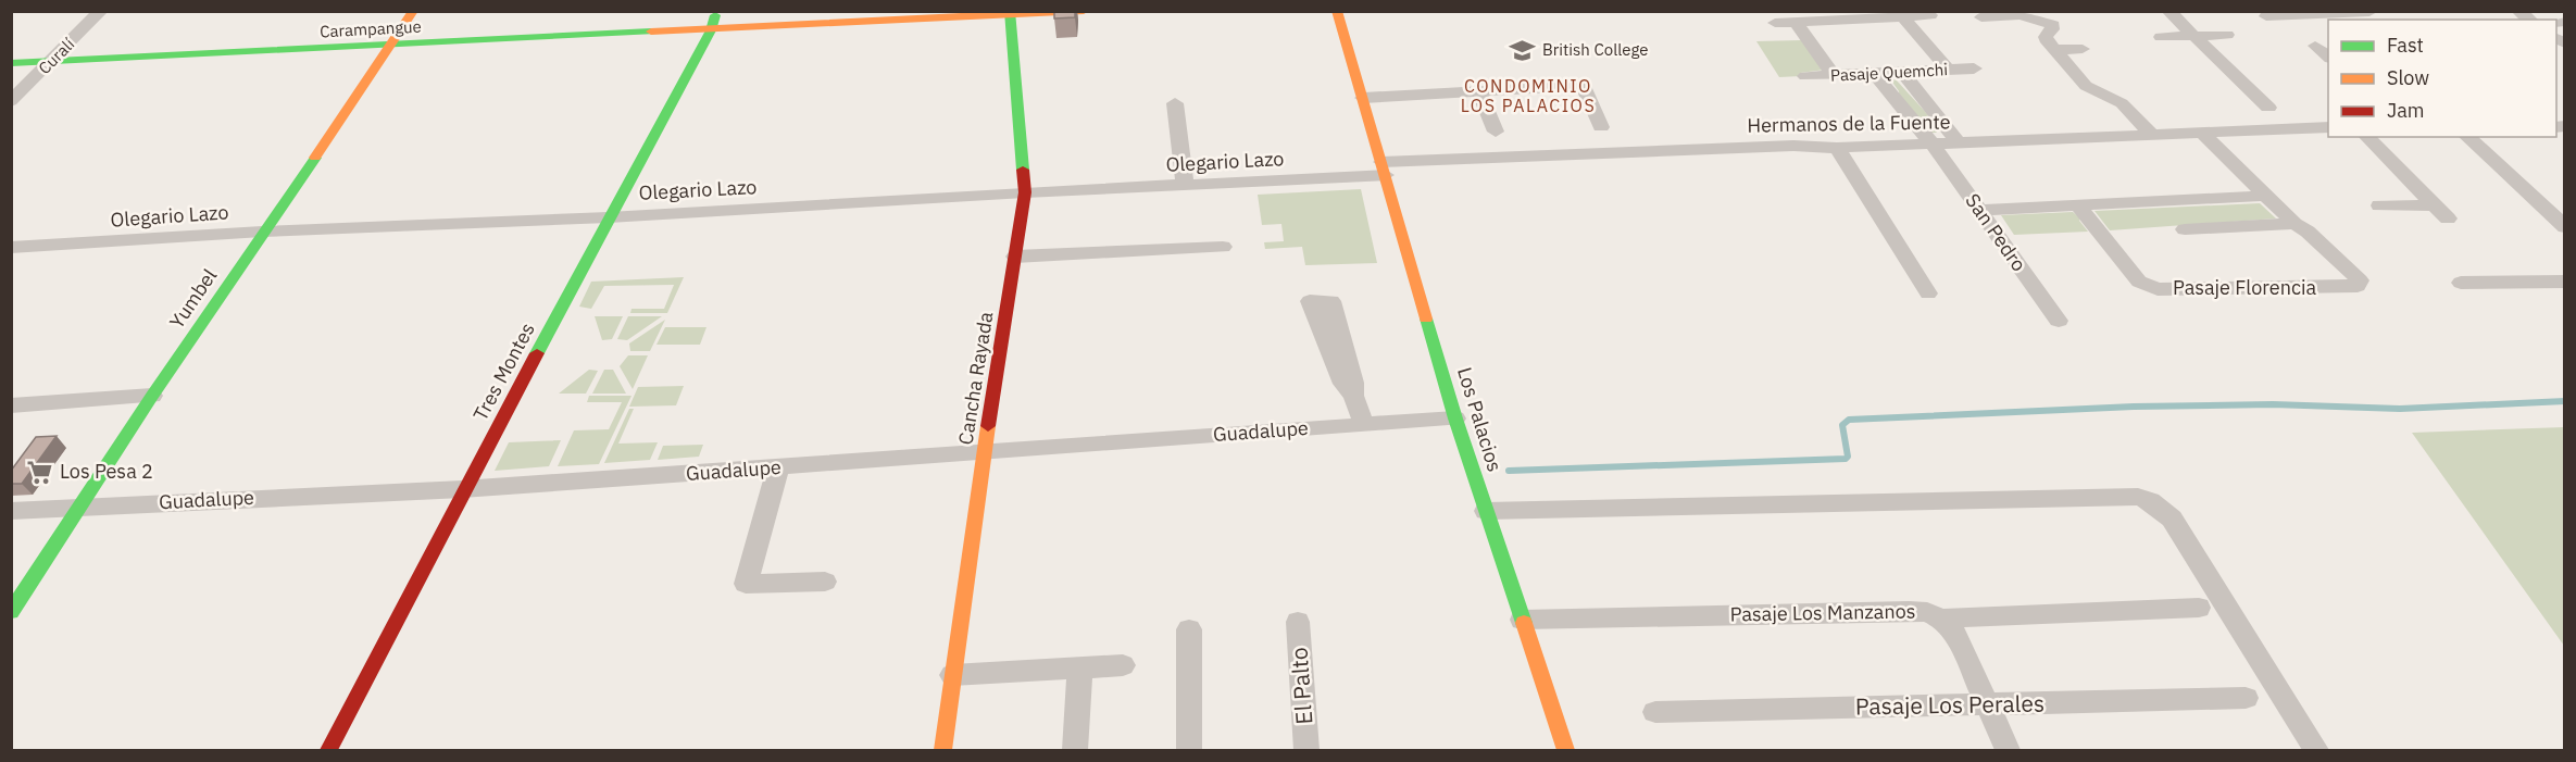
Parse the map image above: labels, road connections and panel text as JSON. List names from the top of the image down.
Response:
{
  "streets": {
    "street": [
      "Carampangue",
      "Curalí",
      "Pasaje Quemchi",
      "Hermanos de la Fuente",
      "Olegario Lazo",
      "San Pedro",
      "Pasaje Florencia",
      "Yumbel",
      "Tres Montes",
      "Cancha Rayada",
      "Los Palacios",
      "Guadalupe",
      "Pasaje Los Manzanos",
      "El Palto",
      "Pasaje Los Perales"
    ]
  },
  "crossings": [
    ["Carampangue", "Curalí"],
    ["Carampangue", "Yumbel"],
    ["Carampangue", "Tres Montes"],
    ["Carampangue", "Cancha Rayada"],
    ["Pasaje Quemchi", "San Pedro"],
    ["Hermanos de la Fuente", "Olegario Lazo"],
    ["Hermanos de la Fuente", "San Pedro"],
    ["Hermanos de la Fuente", "Pasaje Florencia"],
    ["Hermanos de la Fuente", "Los Palacios"],
    ["Olegario Lazo", "Yumbel"],
    ["Olegario Lazo", "Tres Montes"],
    ["Olegario Lazo", "Cancha Rayada"],
    ["Olegario Lazo", "Los Palacios"],
    ["Yumbel", "Guadalupe"],
    ["Tres Montes", "Guadalupe"],
    ["Cancha Rayada", "Guadalupe"],
    ["Los Palacios", "Guadalupe"],
    ["Los Palacios", "Pasaje Los Manzanos"]
  ],
  "districts": ["CONDOMINIO LOS PALACIOS"],
  "places": {
    "school or university": ["British College"],
    "supermarket": ["Los Pesa 2"]
  },
  "legend": ["Fast", "Slow", "Jam"]
}
